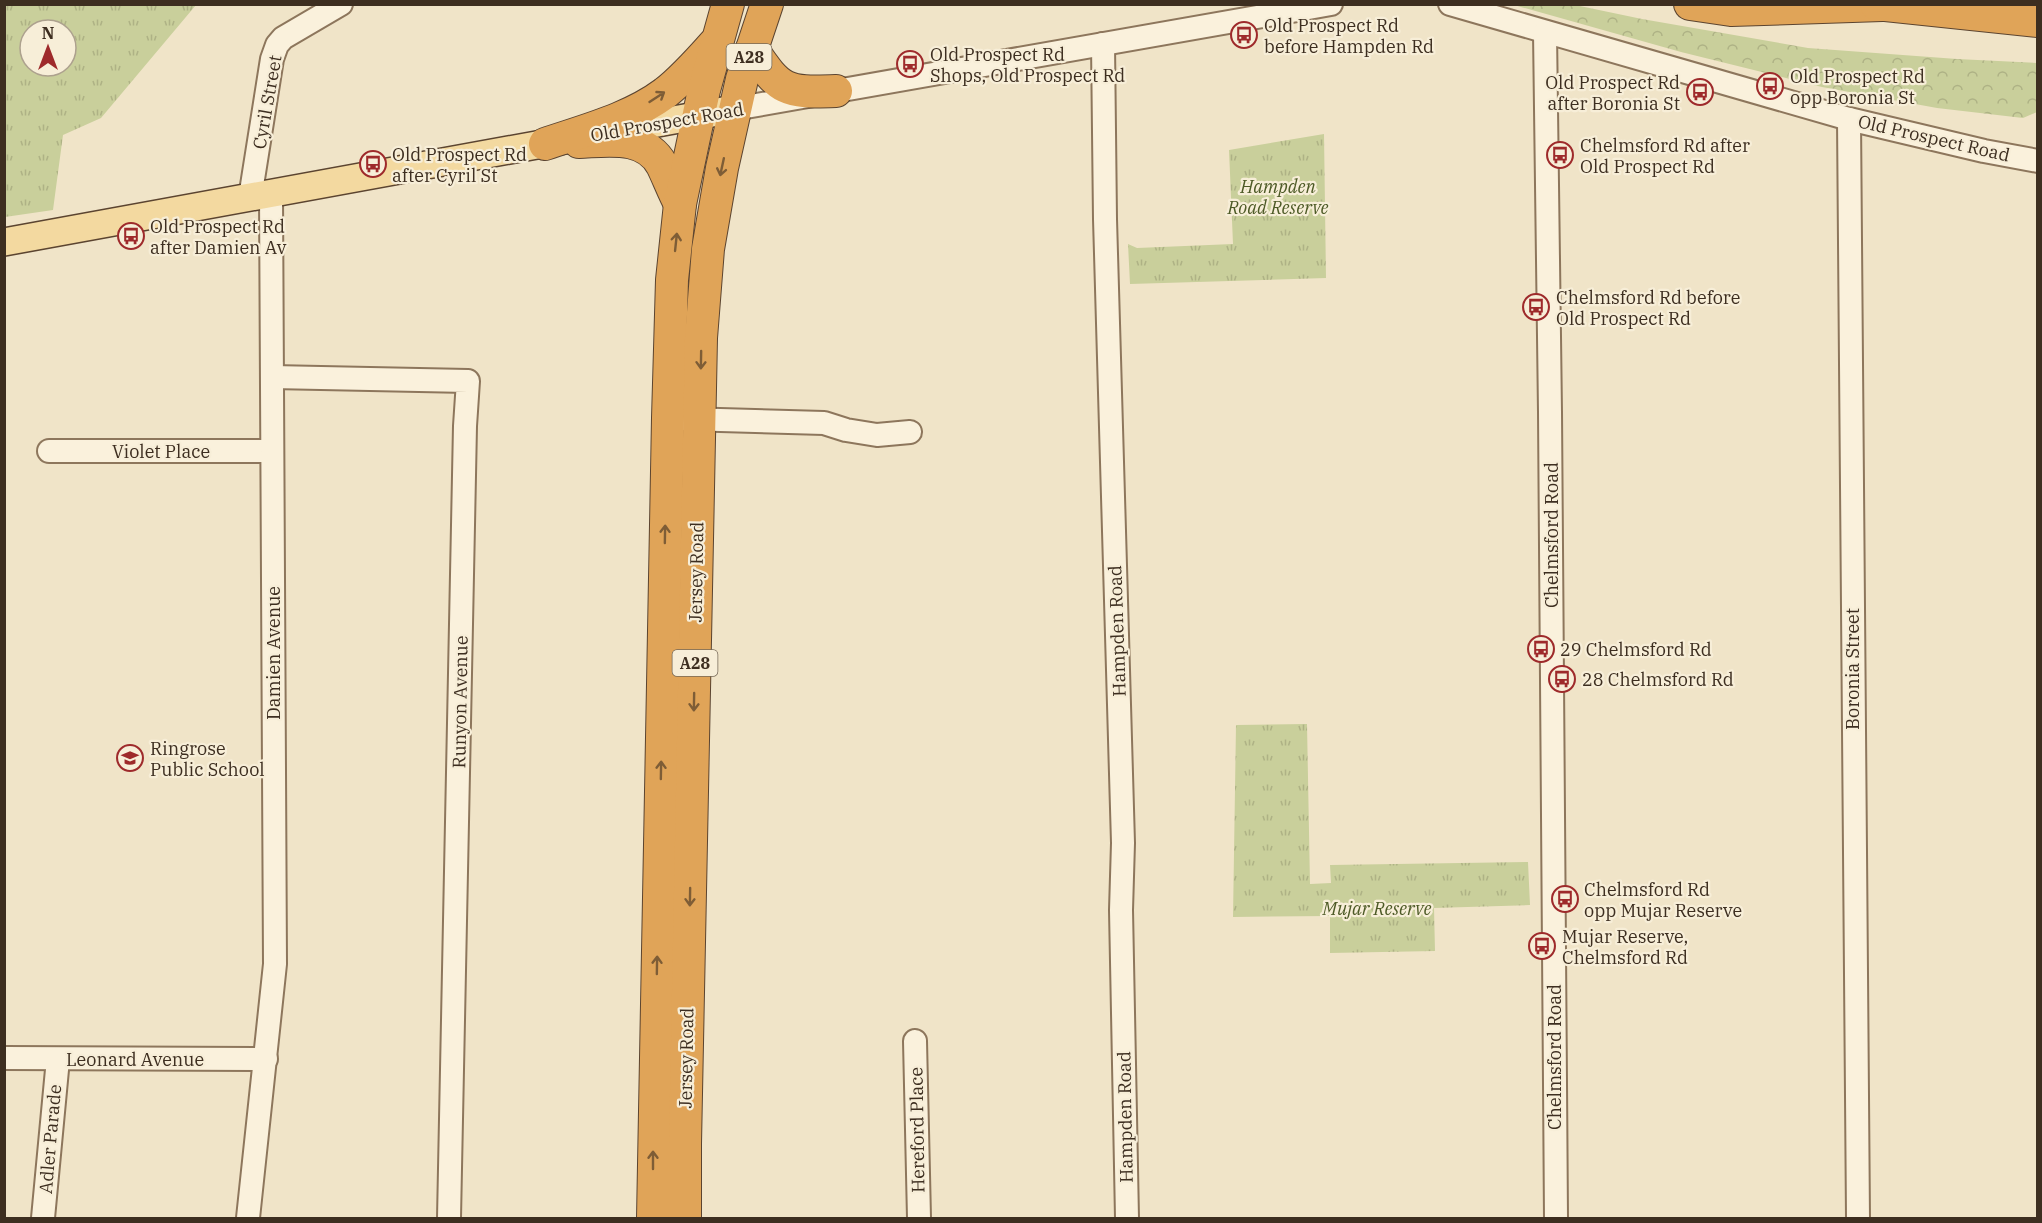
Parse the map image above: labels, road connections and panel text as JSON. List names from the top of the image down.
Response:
{
  "streets": {
    "highway": ["A28", "Jersey Road"],
    "main road": ["Old Prospect Road"],
    "street": [
      "Cyril Street",
      "Violet Place",
      "Chelmsford Road",
      "Hampden Road",
      "Damien Avenue",
      "Boronia Street",
      "Runyon Avenue",
      "Leonard Avenue",
      "Hereford Place",
      "Adler Parade"
    ]
  },
  "crossings": [
    ["Cyril Street", "Old Prospect Road"],
    ["Cyril Street", "Damien Avenue"],
    ["Old Prospect Road", "Chelmsford Road"],
    ["Old Prospect Road", "Jersey Road"],
    ["Old Prospect Road", "Hampden Road"],
    ["Old Prospect Road", "Damien Avenue"],
    ["Old Prospect Road", "Boronia Street"],
    ["Violet Place", "Damien Avenue"],
    ["Damien Avenue", "Runyon Avenue"],
    ["Damien Avenue", "Leonard Avenue"],
    ["Leonard Avenue", "Adler Parade"]
  ],
  "parks": ["Hampden Road Reserve", "Mujar Reserve"],
  "places": {
    "bus stop": [
      "Old Prospect Rd before Hampden Rd",
      "Old Prospect Rd Shops, Old Prospect Rd",
      "Old Prospect Rd opp Boronia St",
      "Old Prospect Rd after Boronia St",
      "Chelmsford Rd after Old Prospect Rd",
      "Old Prospect Rd after Cyril St",
      "Old Prospect Rd after Damien Av",
      "Chelmsford Rd before Old Prospect Rd",
      "29 Chelmsford Rd",
      "28 Chelmsford Rd",
      "Chelmsford Rd opp Mujar Reserve",
      "Mujar Reserve, Chelmsford Rd"
    ],
    "school or university": ["Ringrose Public School"]
  },
  "north": "top"
}
